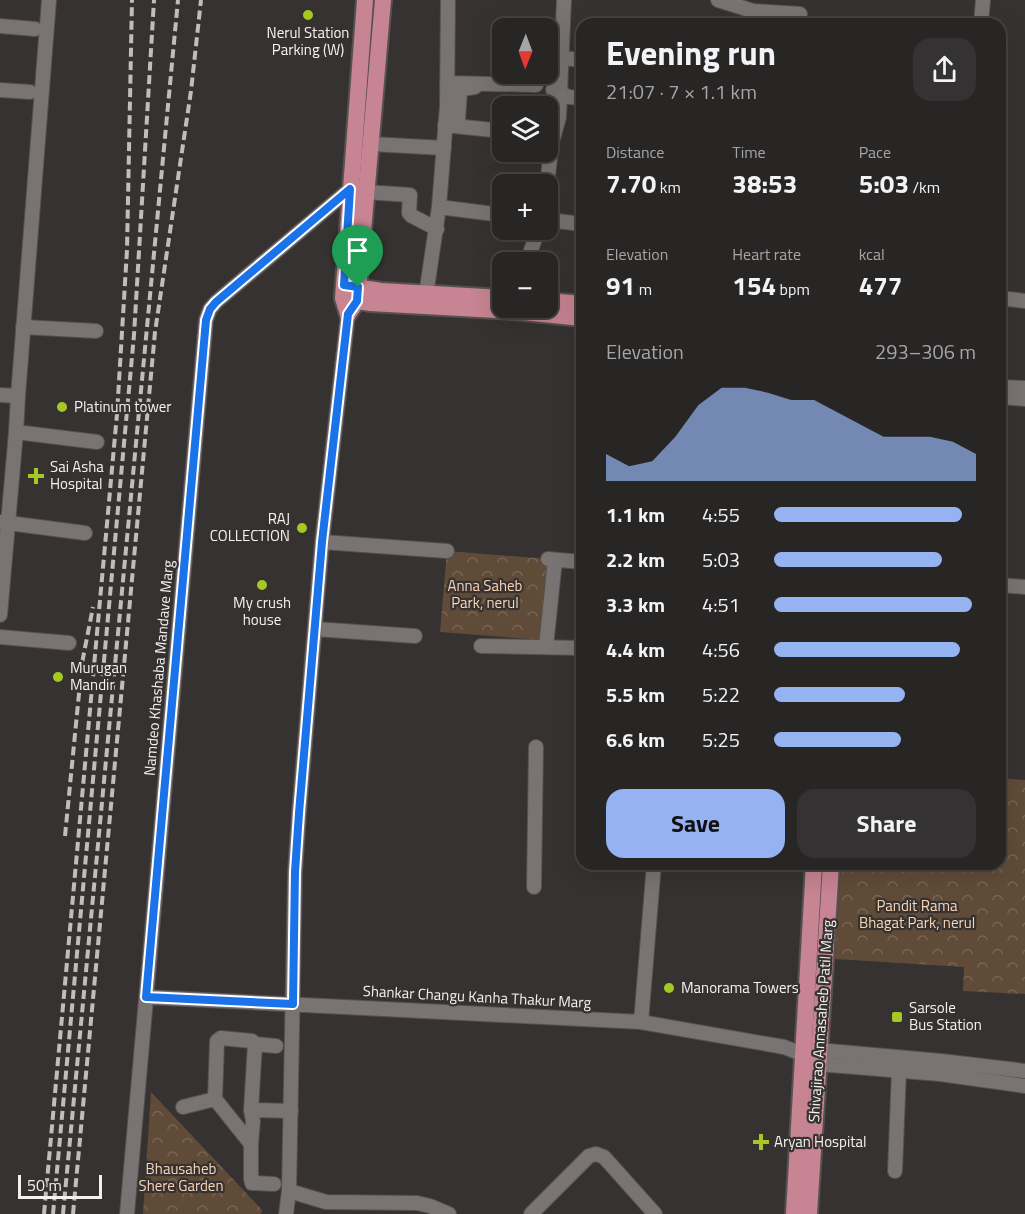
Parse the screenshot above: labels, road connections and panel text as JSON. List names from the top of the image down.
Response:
{
  "streets": {
    "main road": ["Shivajirao Annasaheb Patil Marg"],
    "street": ["Namdeo Khashaba Mandave Marg", "Shankar Changu Kanha Thakur Marg"]
  },
  "crossings": [
    ["Namdeo Khashaba Mandave Marg", "Shankar Changu Kanha Thakur Marg"],
    ["Shankar Changu Kanha Thakur Marg", "Shivajirao Annasaheb Patil Marg"]
  ],
  "parks": ["Anna Saheb Park, nerul", "Pandit Rama Bhagat Park, nerul", "Bhausaheb Shere Garden"],
  "places": {
    "other": [
      "Nerul Station Parking (W)",
      "Platinum tower",
      "RAJ COLLECTION",
      "My crush house",
      "Murugan Mandir",
      "Manorama Towers"
    ],
    "health": ["Sai Asha Hospital", "Aryan Hospital"],
    "transit": ["Sarsole Bus Station"]
  },
  "scale_bar": "50 m",
  "north": "bottom",
  "page": {
    "map_buttons": ["+", "−"],
    "heading": ["Evening run", "21:07 · 7 × 1.1 km"],
    "stats": [
      ["Distance", "7.70 km"],
      ["Time", "38:53"],
      ["Pace", "5:03 /km"],
      ["Elevation", "91 m"],
      ["Heart rate", "154 bpm"],
      ["kcal", "477"]
    ],
    "chart": ["Elevation", "293–306 m"],
    "list": [
      {
        "name": "1.1 km",
        "note": "4:55"
      },
      {
        "name": "2.2 km",
        "note": "5:03"
      },
      {
        "name": "3.3 km",
        "note": "4:51"
      },
      {
        "name": "4.4 km",
        "note": "4:56"
      },
      {
        "name": "5.5 km",
        "note": "5:22"
      },
      {
        "name": "6.6 km",
        "note": "5:25"
      }
    ],
    "buttons": ["Save", "Share"],
    "scale": "50 m"
  }
}
